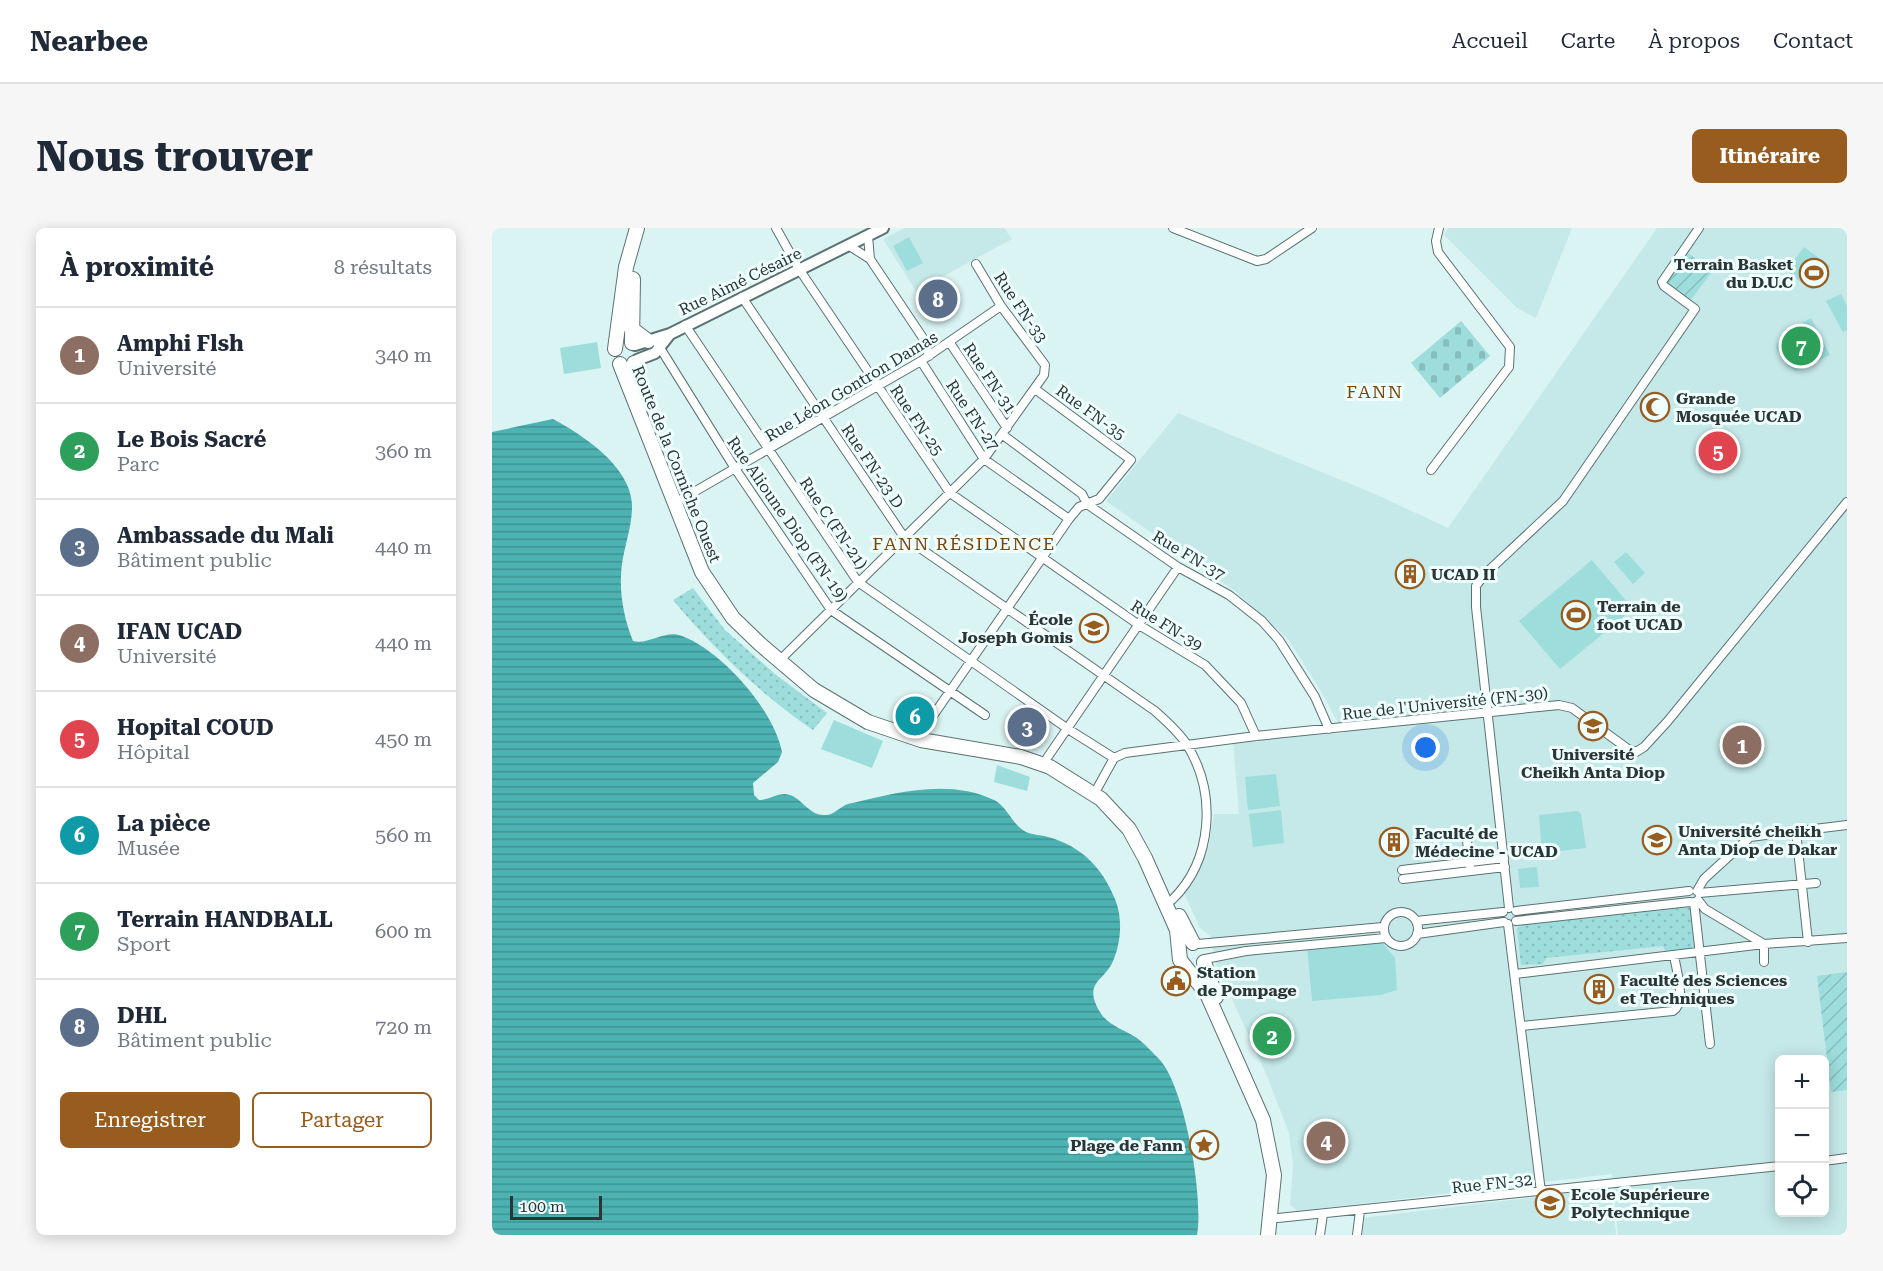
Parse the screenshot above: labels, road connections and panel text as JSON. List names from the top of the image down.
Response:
{
  "streets": {
    "highway": ["Route de la Corniche Ouest"],
    "street": [
      "Rue Aimé Césaire",
      "Rue FN-33",
      "Rue FN-31",
      "Rue Léon Gontron Damas",
      "Rue FN-35",
      "Rue FN-27",
      "Rue FN-25",
      "Rue FN-23 D",
      "Rue Alioune Diop (FN-19)",
      "Rue C (FN-21)",
      "Rue FN-37",
      "Rue FN-39",
      "Rue de l'Université (FN-30)",
      "Rue FN-32"
    ]
  },
  "crossings": [
    ["Rue Aimé Césaire", "Rue FN-25"],
    ["Rue Aimé Césaire", "Rue FN-23 D"],
    ["Rue Aimé Césaire", "Rue C (FN-21)"],
    ["Rue FN-33", "Rue Léon Gontron Damas"],
    ["Rue FN-33", "Rue FN-35"],
    ["Rue FN-31", "Rue Léon Gontron Damas"],
    ["Rue FN-31", "Rue FN-37"],
    ["Rue Léon Gontron Damas", "Rue FN-27"],
    ["Rue Léon Gontron Damas", "Rue FN-25"],
    ["Rue Léon Gontron Damas", "Route de la Corniche Ouest"],
    ["Rue Léon Gontron Damas", "Rue FN-23 D"],
    ["Rue Léon Gontron Damas", "Rue Alioune Diop (FN-19)"],
    ["Rue Léon Gontron Damas", "Rue C (FN-21)"],
    ["Rue FN-35", "Rue FN-37"],
    ["Rue FN-25", "Rue FN-39"],
    ["Route de la Corniche Ouest", "Rue FN-23 D"],
    ["Route de la Corniche Ouest", "Rue Alioune Diop (FN-19)"],
    ["Rue FN-23 D", "Rue de l'Université (FN-30)"],
    ["Rue FN-37", "Rue de l'Université (FN-30)"],
    ["Rue FN-39", "Rue de l'Université (FN-30)"]
  ],
  "districts": ["FANN", "FANN RÉSIDENCE"],
  "places": {
    "sports": ["Terrain Basket du D.U.C", "Terrain de foot UCAD"],
    "mosque": ["Grande Mosquée UCAD"],
    "building": ["UCAD II", "Faculté de Médecine - UCAD", "Faculté des Sciences et Techniques"],
    "school or university": [
      "École Joseph Gomis",
      "Université Cheikh Anta Diop",
      "Université cheikh Anta Diop de Dakar",
      "Ecole Supérieure Polytechnique"
    ],
    "public building": ["Station de Pompage"],
    "place": ["Plage de Fann"]
  },
  "scale_bar": "100 m",
  "page": {
    "header": "Nearbee",
    "nav": [
      "Accueil",
      "Carte",
      "À propos",
      "Contact"
    ],
    "buttons": [
      "Itinéraire",
      ["Enregistrer", "Partager"]
    ],
    "title": "Nous trouver",
    "heading": ["À proximité", "8 résultats"],
    "pins": [
      "8",
      "7",
      "5",
      "6",
      "3",
      "1",
      "2",
      "4"
    ],
    "list": [
      {
        "mark": "1",
        "name": "Amphi Flsh",
        "note": "Université",
        "value": "340 m"
      },
      {
        "mark": "2",
        "name": "Le Bois Sacré",
        "note": "Parc",
        "value": "360 m"
      },
      {
        "mark": "3",
        "name": "Ambassade du Mali",
        "note": "Bâtiment public",
        "value": "440 m"
      },
      {
        "mark": "4",
        "name": "IFAN UCAD",
        "note": "Université",
        "value": "440 m"
      },
      {
        "mark": "5",
        "name": "Hopital COUD",
        "note": "Hôpital",
        "value": "450 m"
      },
      {
        "mark": "6",
        "name": "La pièce",
        "note": "Musée",
        "value": "560 m"
      },
      {
        "mark": "7",
        "name": "Terrain HANDBALL",
        "note": "Sport",
        "value": "600 m"
      },
      {
        "mark": "8",
        "name": "DHL",
        "note": "Bâtiment public",
        "value": "720 m"
      }
    ],
    "map_buttons": ["+", "−"],
    "scale": "100 m"
  }
}
